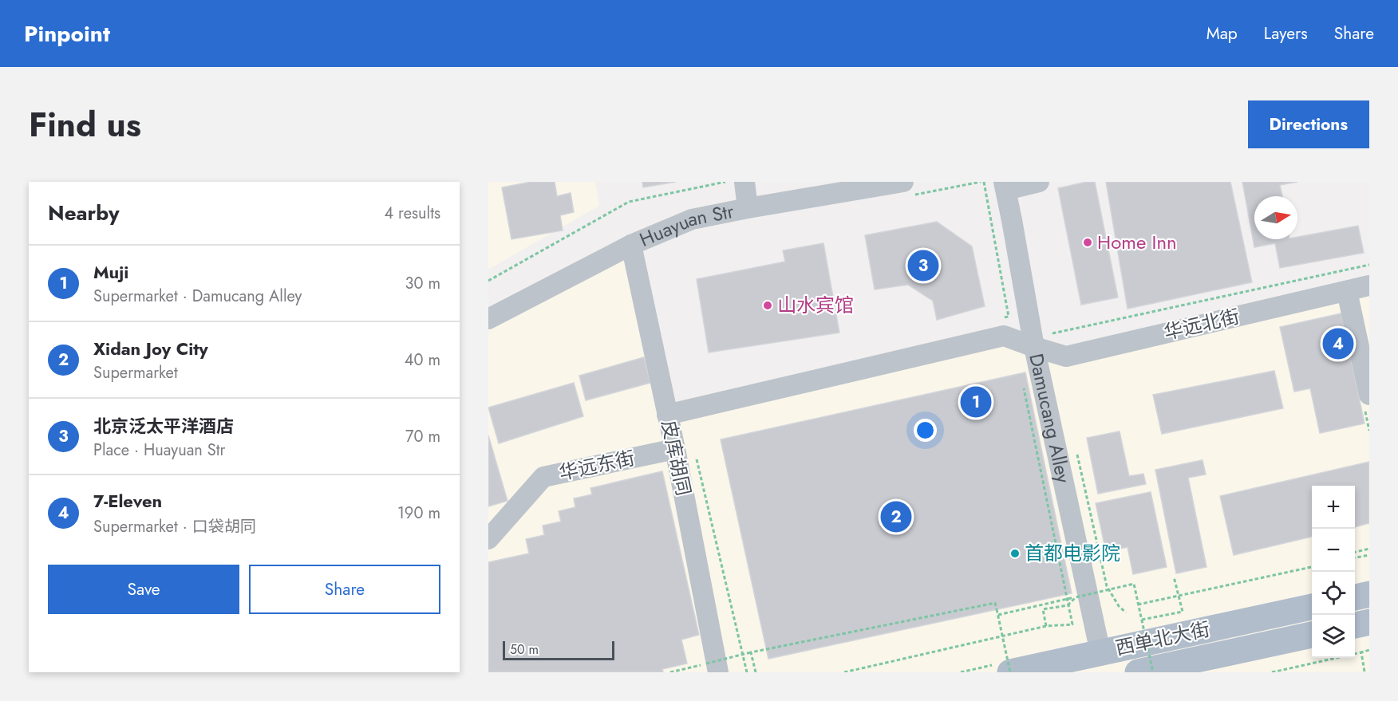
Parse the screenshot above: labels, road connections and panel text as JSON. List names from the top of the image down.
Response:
{
  "streets": {
    "main road": ["西单北大街"],
    "street": [
      "Huayuan Str",
      "华远北街",
      "Damucang Alley",
      "皮库胡同",
      "华远东街"
    ]
  },
  "crossings": [
    ["Huayuan Str", "皮库胡同"],
    ["华远北街", "Damucang Alley"],
    ["华远北街", "皮库胡同"],
    ["Damucang Alley", "西单北大街"],
    ["皮库胡同", "华远东街"]
  ],
  "places": ["Home Inn", "山水宾馆", "首都电影院"],
  "scale_bar": "50 m",
  "north": "right",
  "page": {
    "header": "Pinpoint",
    "nav": ["Map", "Layers", "Share"],
    "title": "Find us",
    "buttons": [
      "Directions",
      ["Save", "Share"]
    ],
    "heading": ["Nearby", "4 results"],
    "list": [
      {
        "mark": "1",
        "name": "Muji",
        "note": "Supermarket · Damucang Alley",
        "value": "30 m"
      },
      {
        "mark": "2",
        "name": "Xidan Joy City",
        "note": "Supermarket",
        "value": "40 m"
      },
      {
        "mark": "3",
        "name": "北京泛太平洋酒店",
        "note": "Place · Huayuan Str",
        "value": "70 m"
      },
      {
        "mark": "4",
        "name": "7-Eleven",
        "note": "Supermarket · 口袋胡同",
        "value": "190 m"
      }
    ],
    "pins": [
      "3",
      "4",
      "1",
      "2"
    ],
    "map_buttons": ["+", "−"],
    "scale": "50 m"
  }
}
